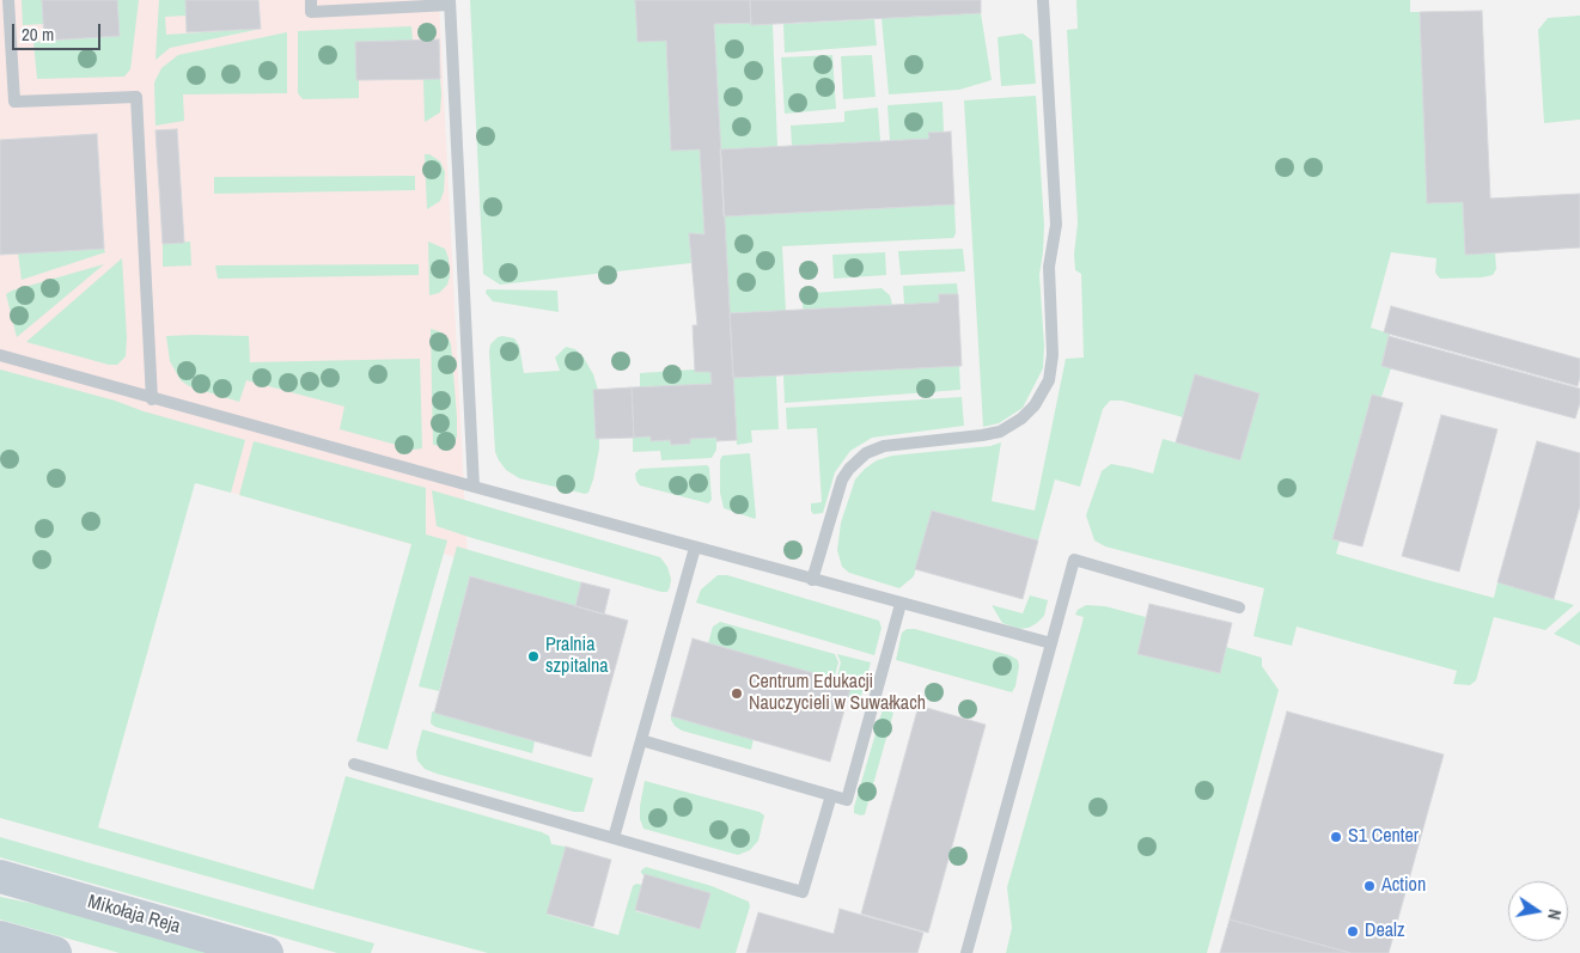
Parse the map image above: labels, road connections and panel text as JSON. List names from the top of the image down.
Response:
{
  "streets": {
    "street": ["Mikołaja Reja"]
  },
  "places": [
    "Pralnia szpitalna",
    "Centrum Edukacji Nauczycieli w Suwałkach",
    "S1 Center",
    "Action",
    "Dealz"
  ],
  "scale_bar": "20 m",
  "north": "right"
}
